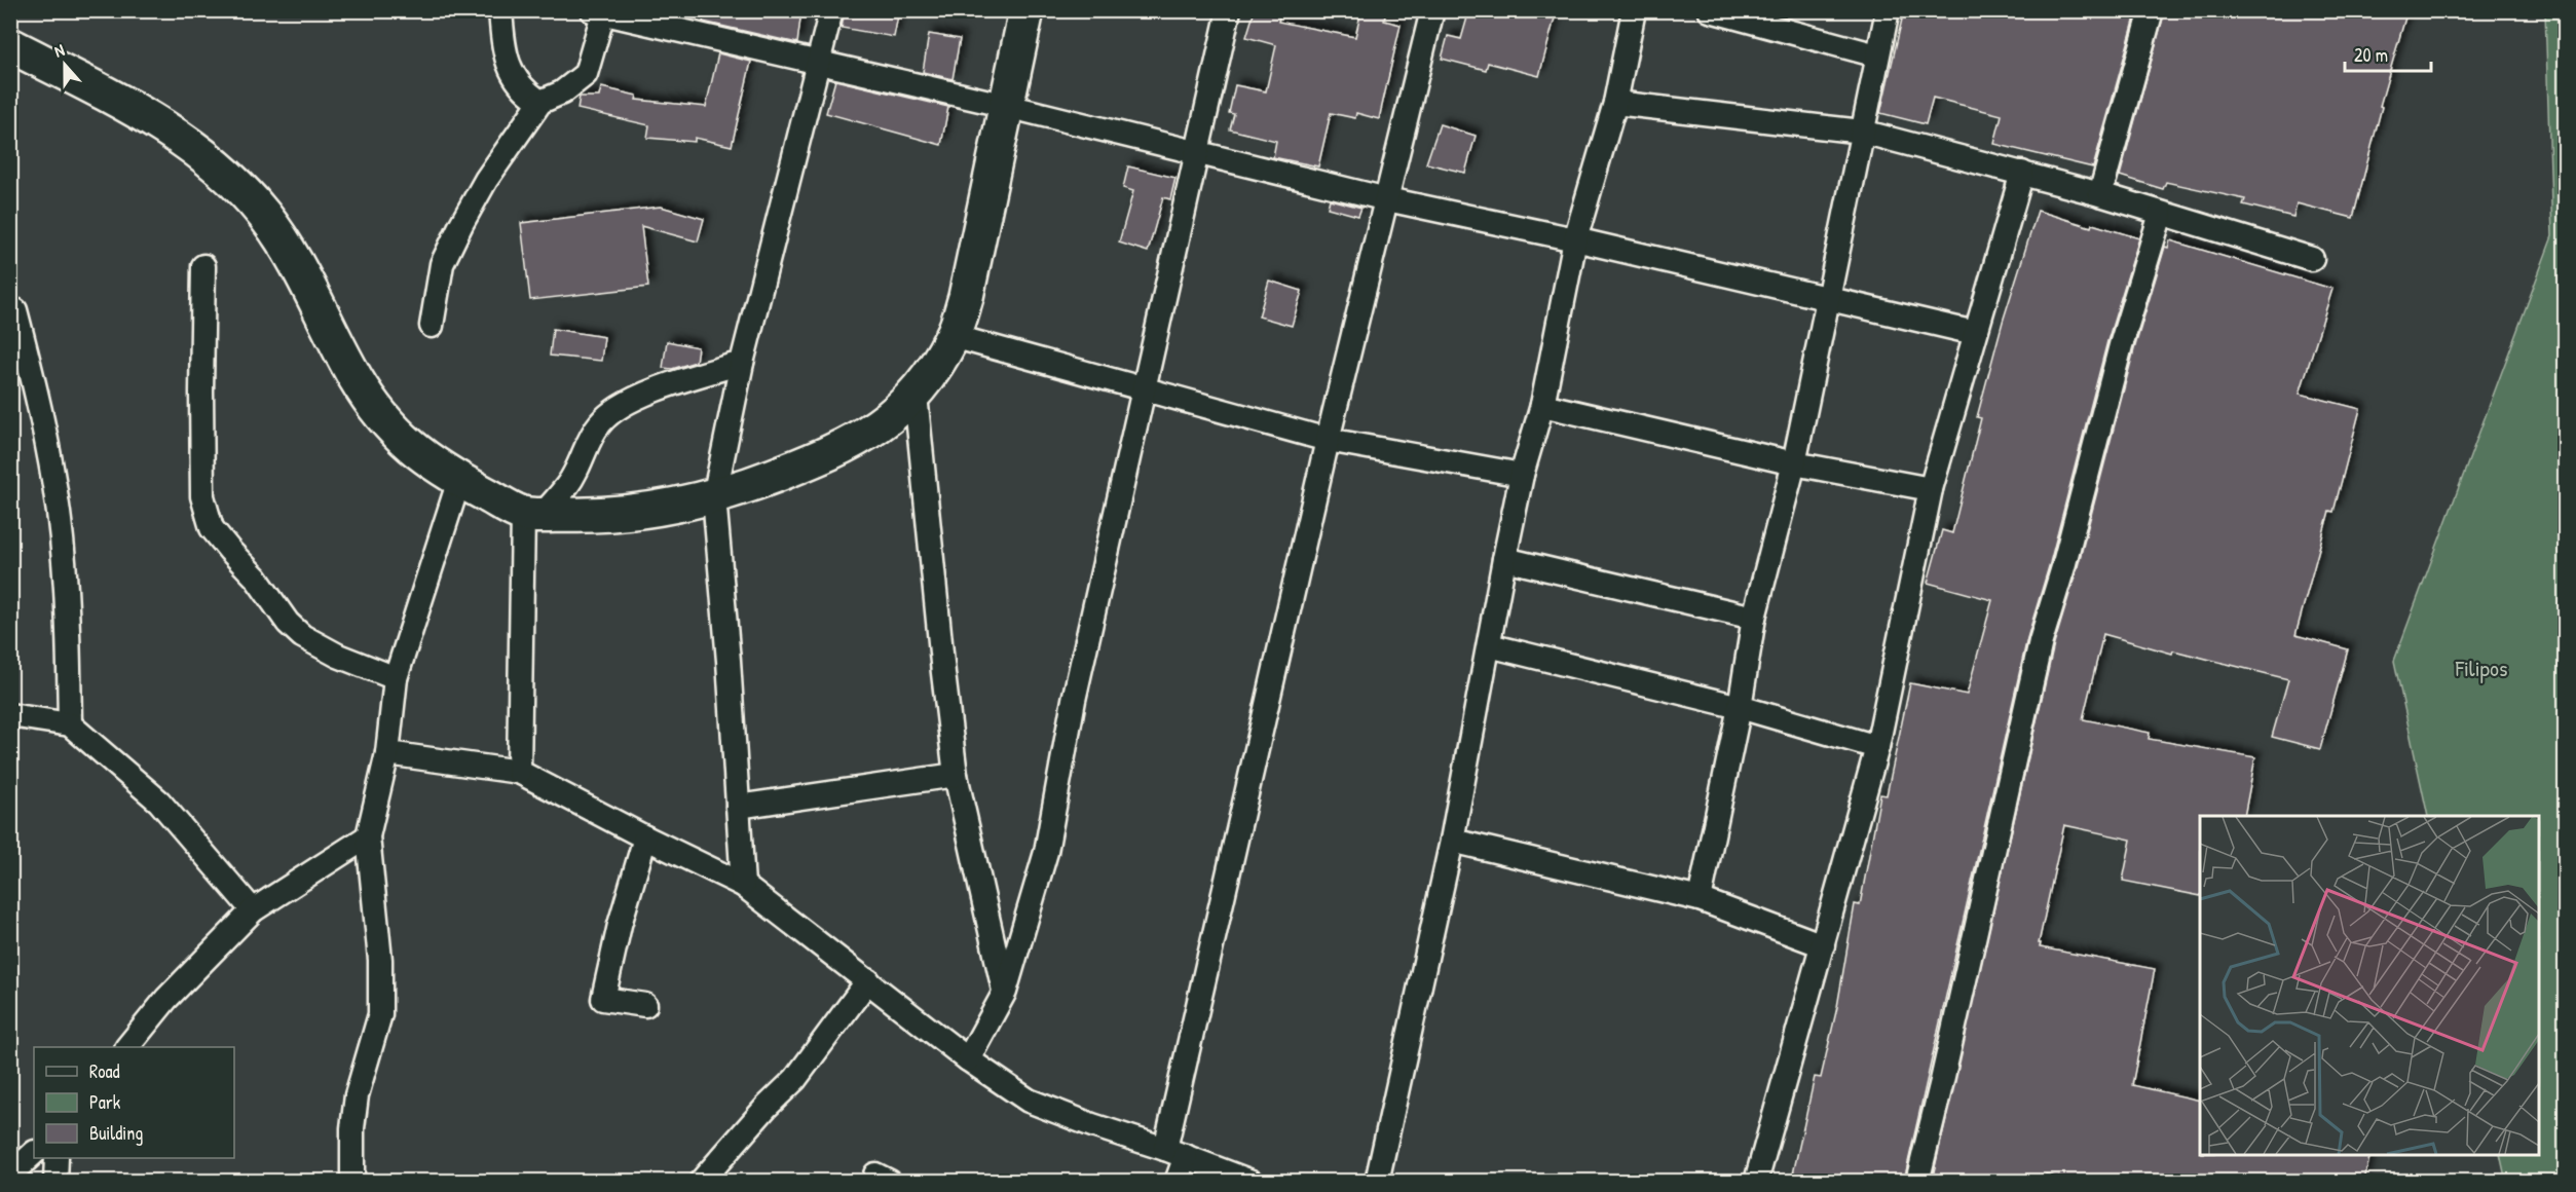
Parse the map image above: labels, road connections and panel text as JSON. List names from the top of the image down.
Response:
{
  "parks": ["Filipos"],
  "legend": ["Road", "Park", "Building"],
  "scale_bar": "20 m",
  "north": "top"
}
